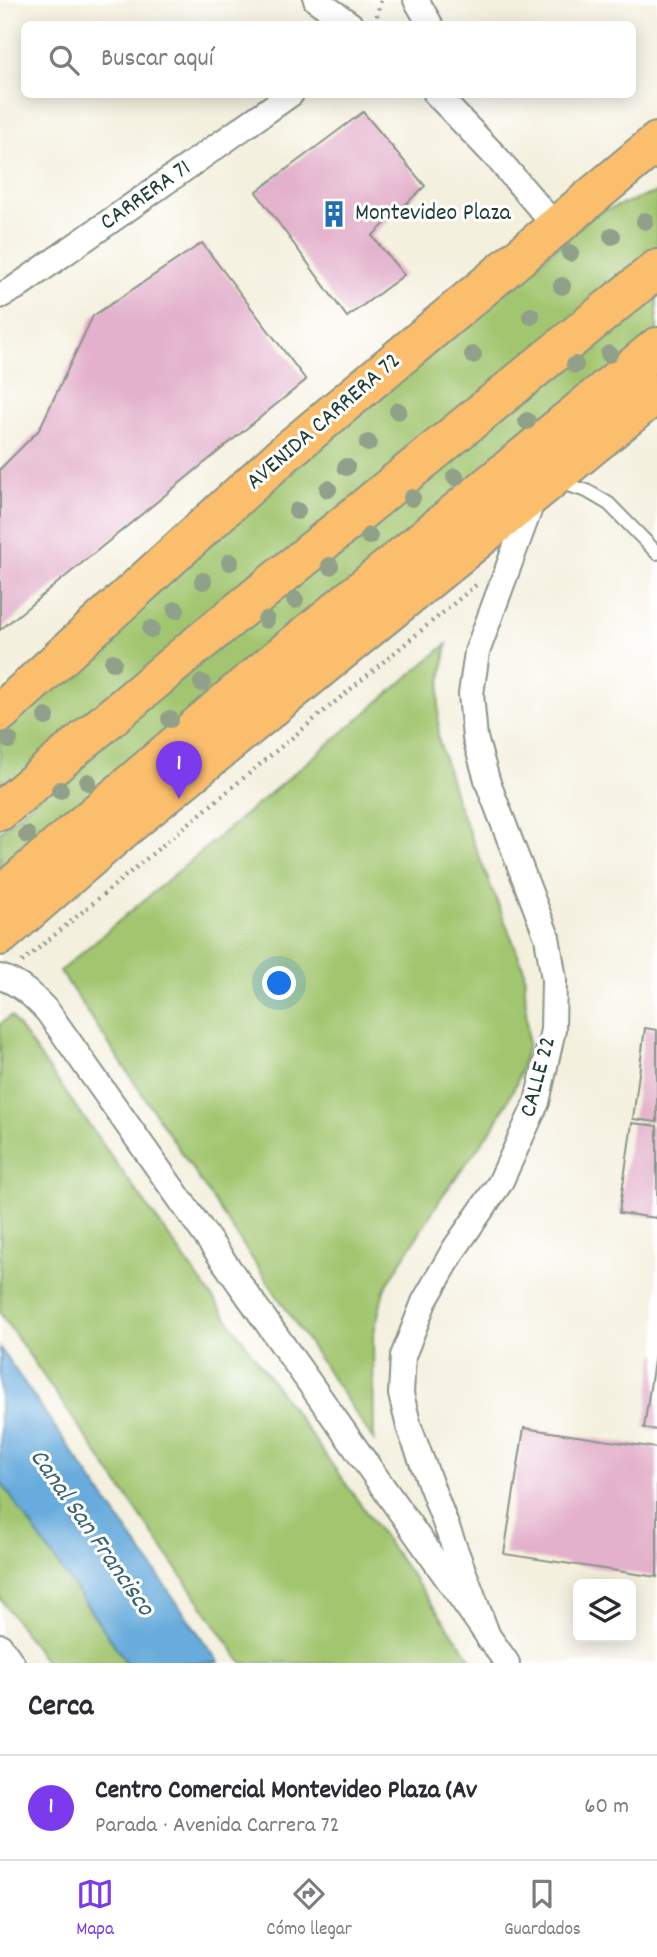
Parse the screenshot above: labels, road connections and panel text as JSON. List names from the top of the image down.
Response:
{
  "streets": {
    "highway": ["AVENIDA CARRERA 72"],
    "street": ["CARRERA 71", "CALLE 22"]
  },
  "water": ["Canal San Francisco"],
  "places": {
    "building": ["Montevideo Plaza"]
  },
  "page": {
    "search": "Buscar aquí",
    "pins": "1",
    "heading": "Cerca",
    "list": [
      {
        "mark": "1",
        "name": "Centro Comercial Montevideo Plaza (Av",
        "note": "Parada · Avenida Carrera 72",
        "value": "60 m"
      }
    ],
    "nav": ["Mapa", "Cómo llegar", "Guardados"]
  }
}
